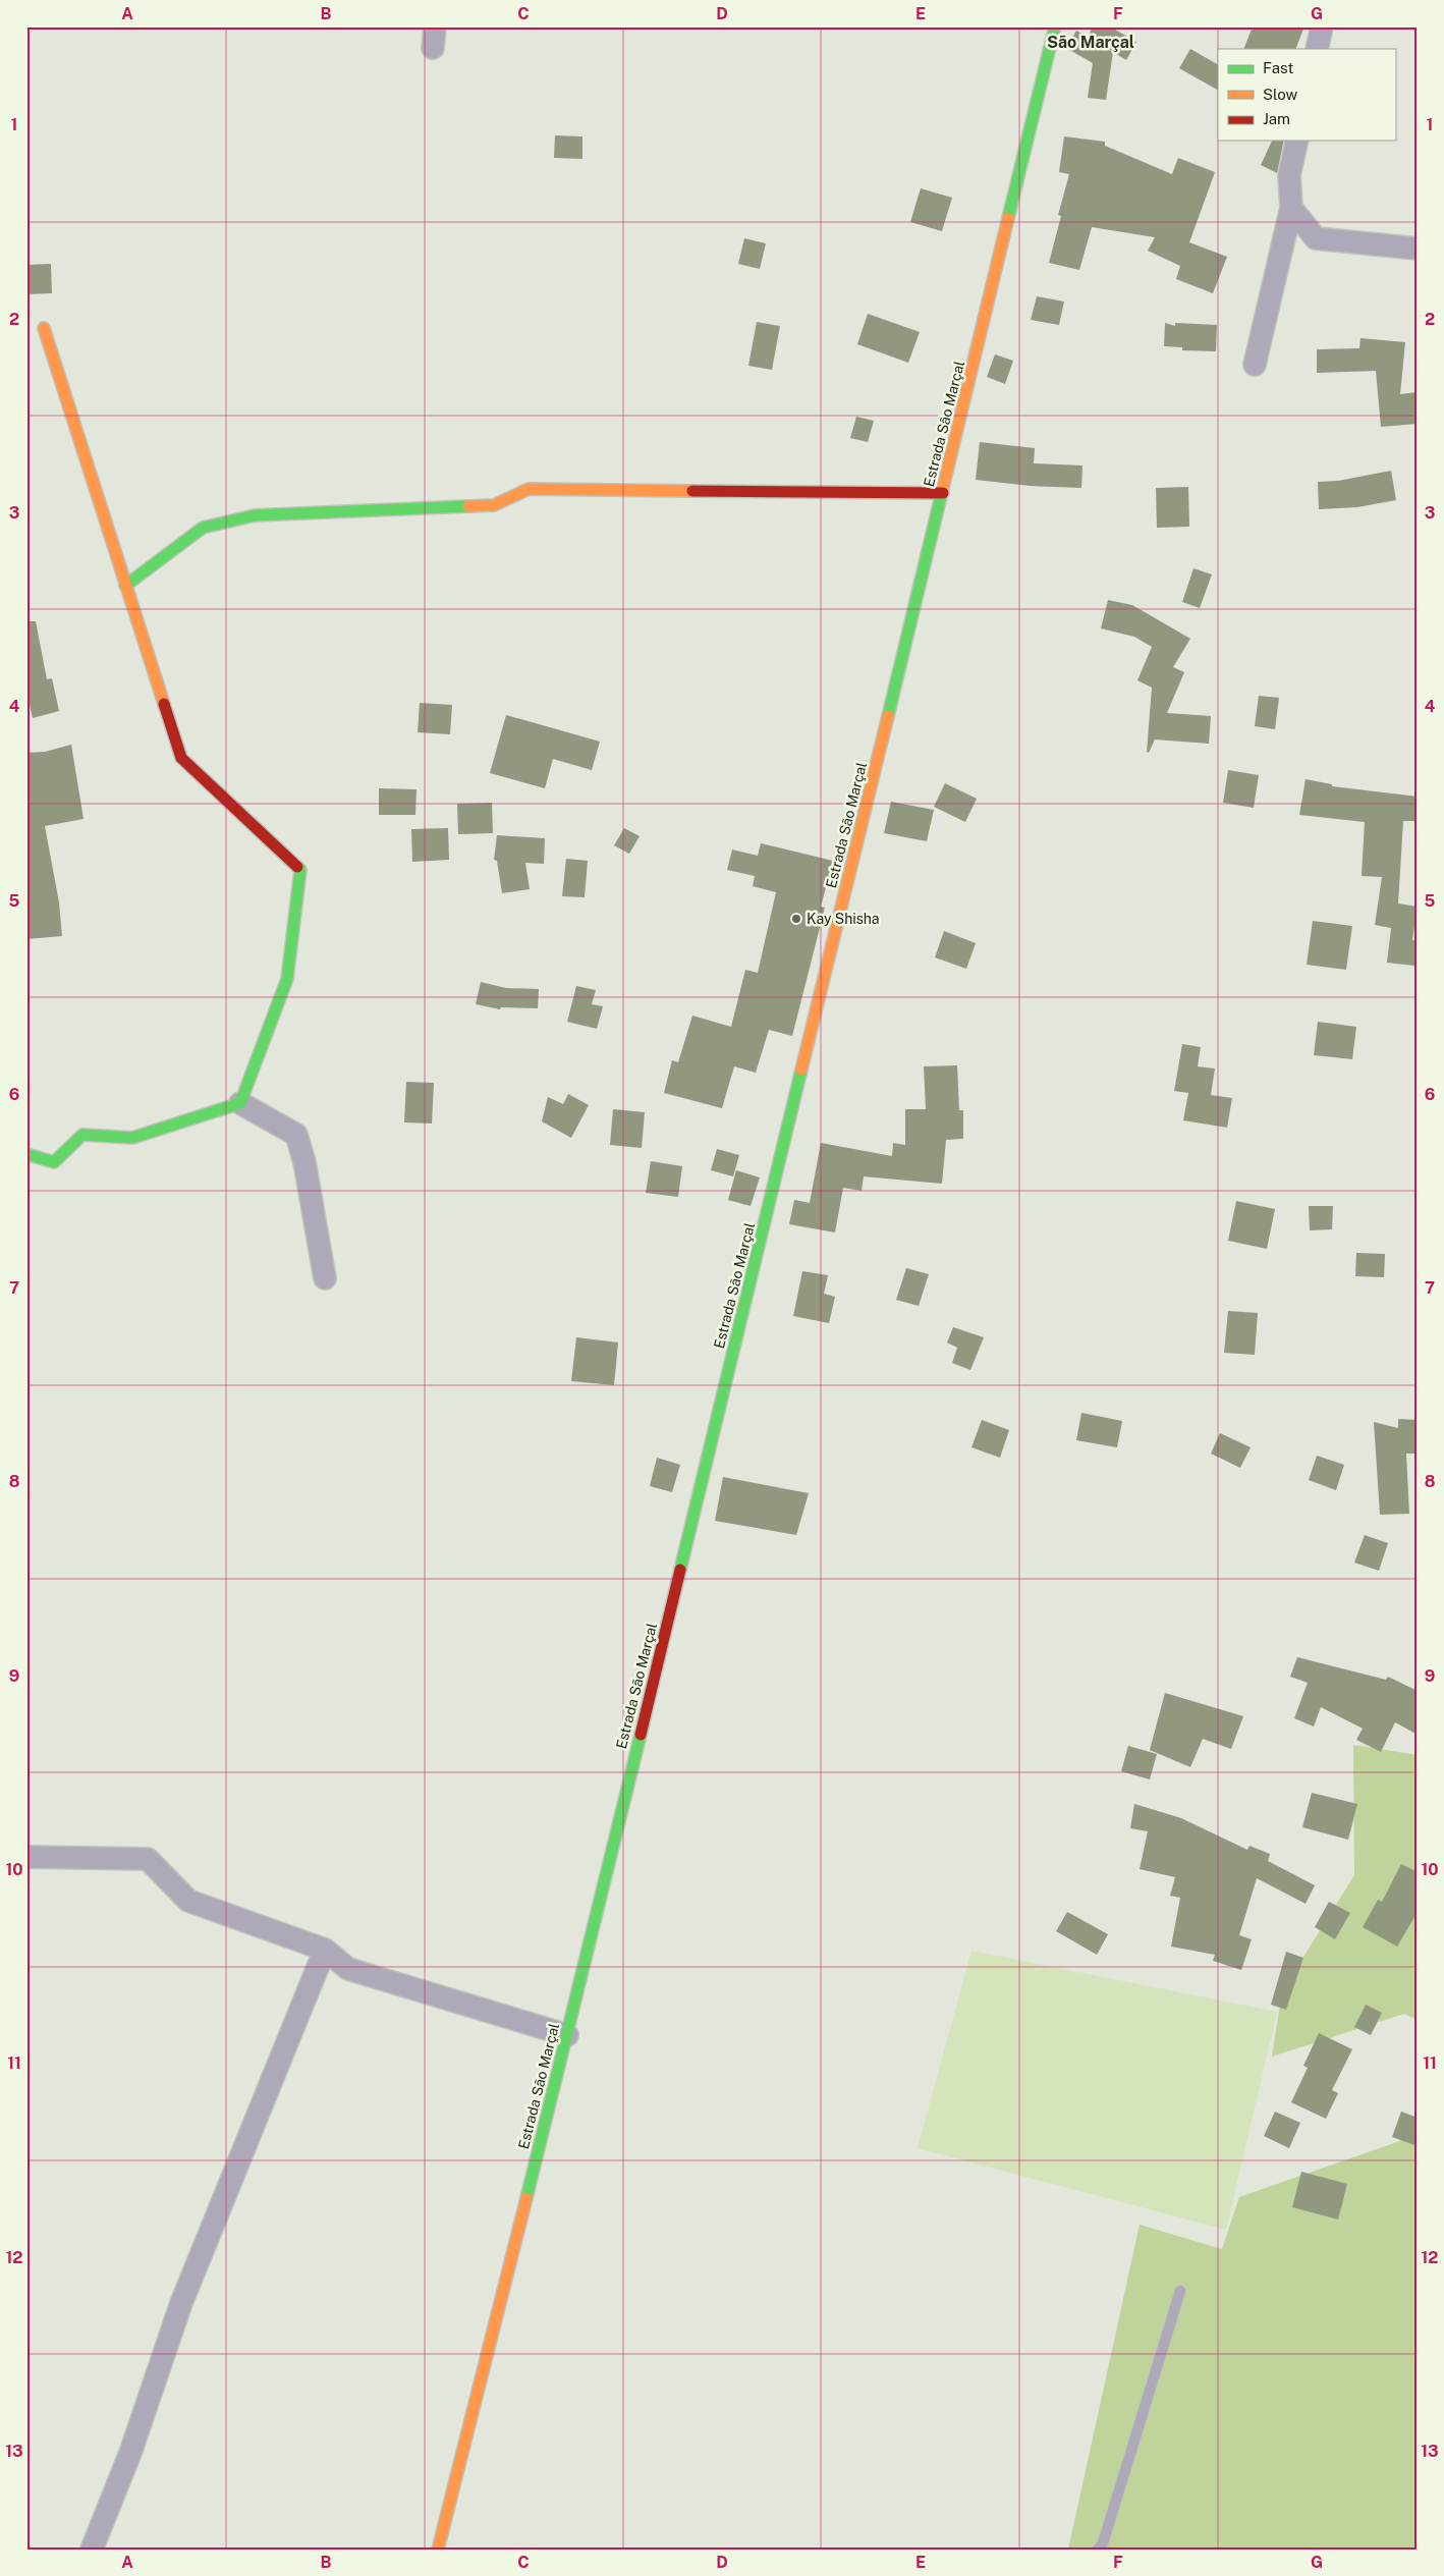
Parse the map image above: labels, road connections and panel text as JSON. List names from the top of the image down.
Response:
{
  "streets": {
    "street": ["Estrada São Marçal"]
  },
  "districts": ["São Marçal"],
  "places": ["Kay Shisha"],
  "legend": ["Fast", "Slow", "Jam"],
  "grid": {
    "columns": [
      "A",
      "B",
      "C",
      "D",
      "E",
      "F",
      "G"
    ],
    "rows": [
      "1",
      "2",
      "3",
      "4",
      "5",
      "6",
      "7",
      "8",
      "9",
      "10",
      "11",
      "12",
      "13"
    ]
  }
}
